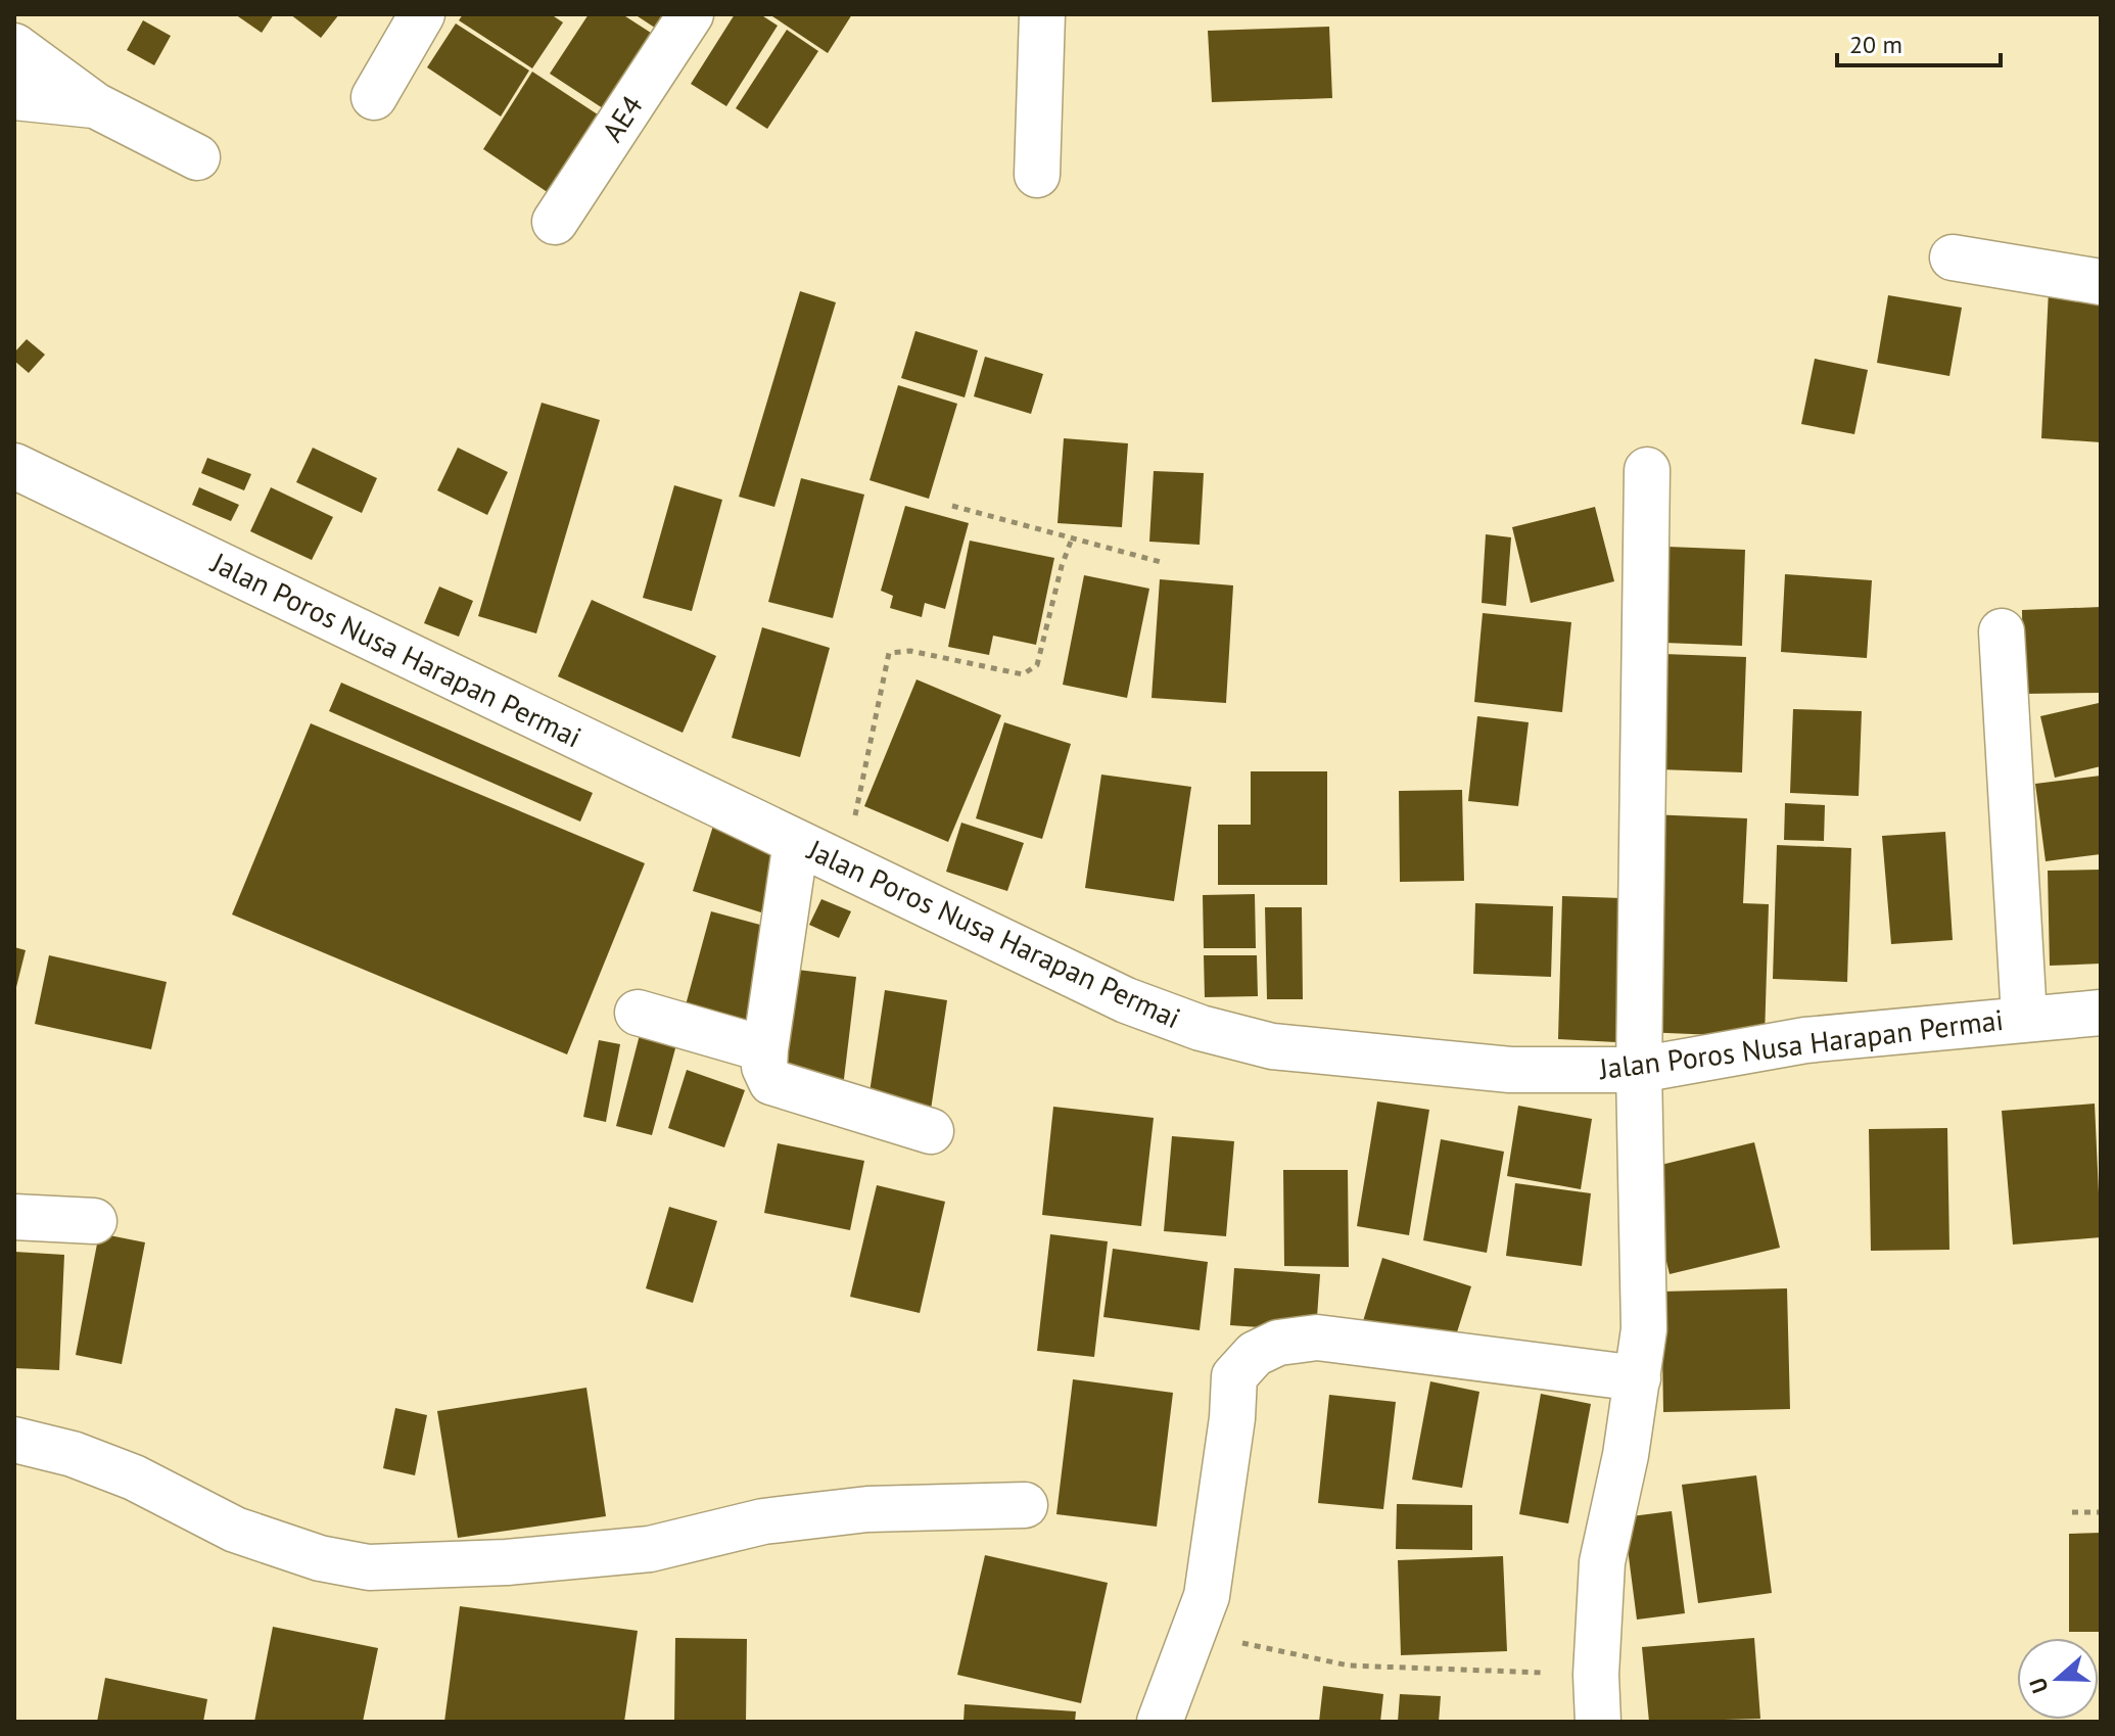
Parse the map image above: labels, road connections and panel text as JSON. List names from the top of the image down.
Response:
{
  "streets": {
    "street": ["AE4", "Jalan Poros Nusa Harapan Permai"]
  },
  "scale_bar": "20 m",
  "north": "left"
}
